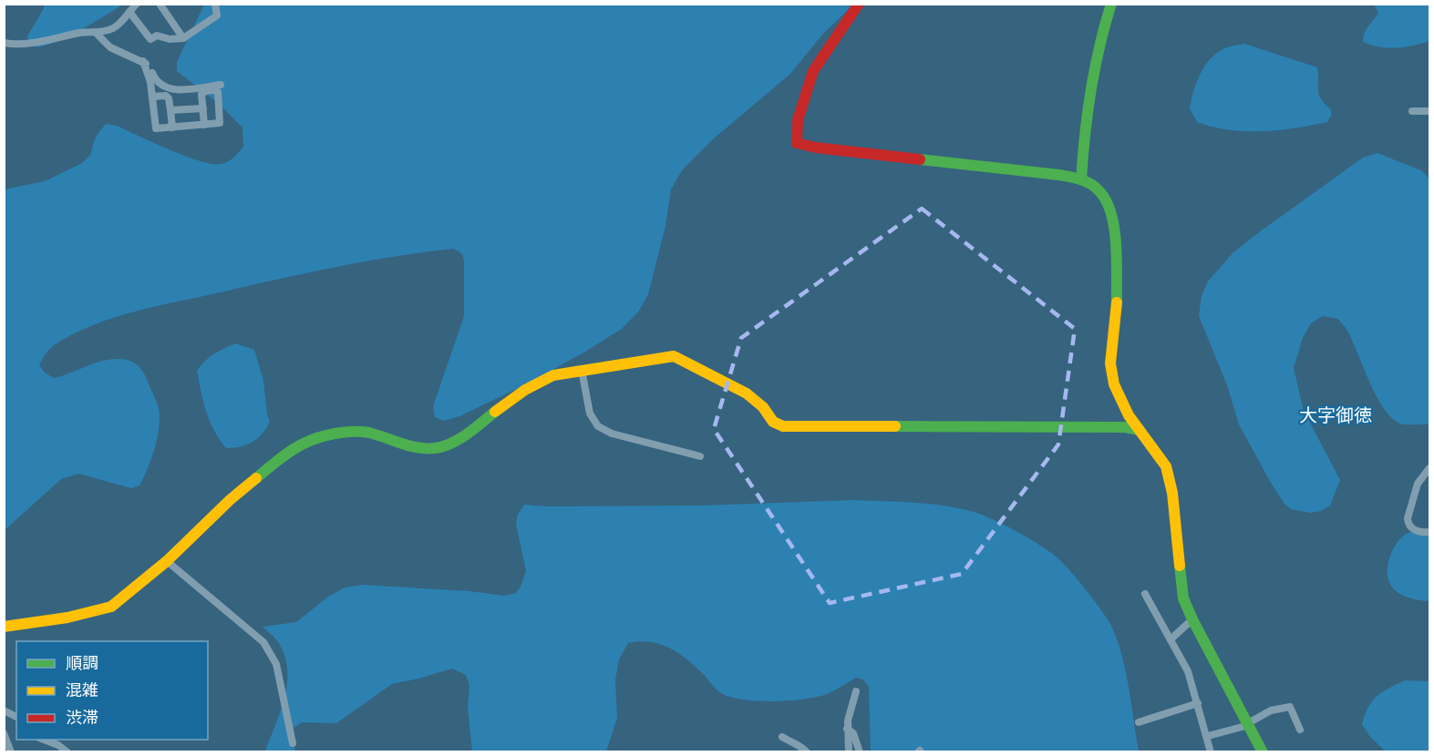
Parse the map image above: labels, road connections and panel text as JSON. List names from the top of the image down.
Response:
{
  "districts": ["大字御徳"],
  "legend": ["順調", "混雑", "渋滞"]
}
